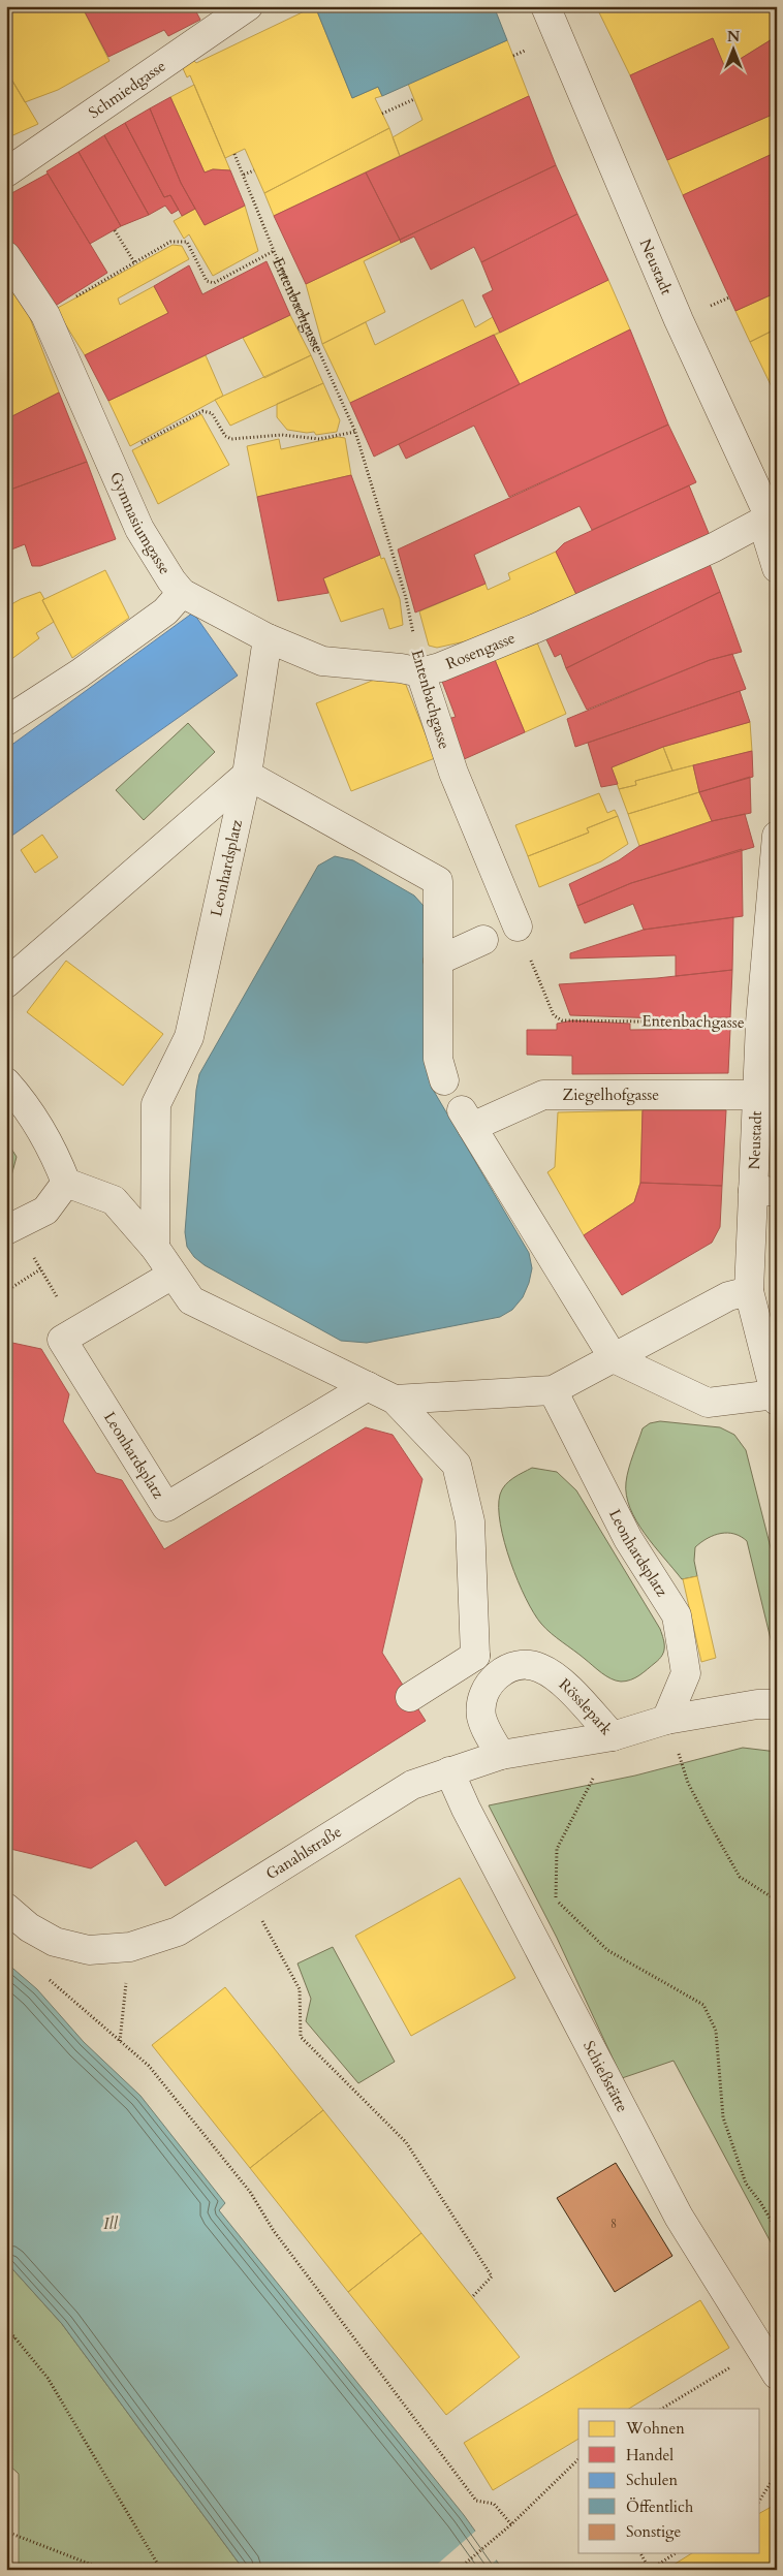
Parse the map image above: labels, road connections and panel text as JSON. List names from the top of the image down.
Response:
{
  "streets": {
    "street": [
      "Schmiedgasse",
      "Neustadt",
      "Entenbachgasse",
      "Gymnasiumgasse",
      "Rosengasse",
      "Leonhardsplatz",
      "Ziegelhofgasse",
      "Rösslepark",
      "Ganahlstraße",
      "Schießstätte"
    ]
  },
  "crossings": [
    ["Neustadt", "Entenbachgasse"],
    ["Neustadt", "Rosengasse"],
    ["Neustadt", "Ziegelhofgasse"],
    ["Entenbachgasse", "Rosengasse"],
    ["Gymnasiumgasse", "Rosengasse"],
    ["Rosengasse", "Leonhardsplatz"],
    ["Leonhardsplatz", "Rösslepark"],
    ["Rösslepark", "Ganahlstraße"],
    ["Ganahlstraße", "Schießstätte"]
  ],
  "water": ["Ill"],
  "house_numbers": ["8"],
  "legend": [
    "Wohnen",
    "Handel",
    "Schulen",
    "Öffentlich",
    "Sonstige"
  ],
  "north": "top"
}
